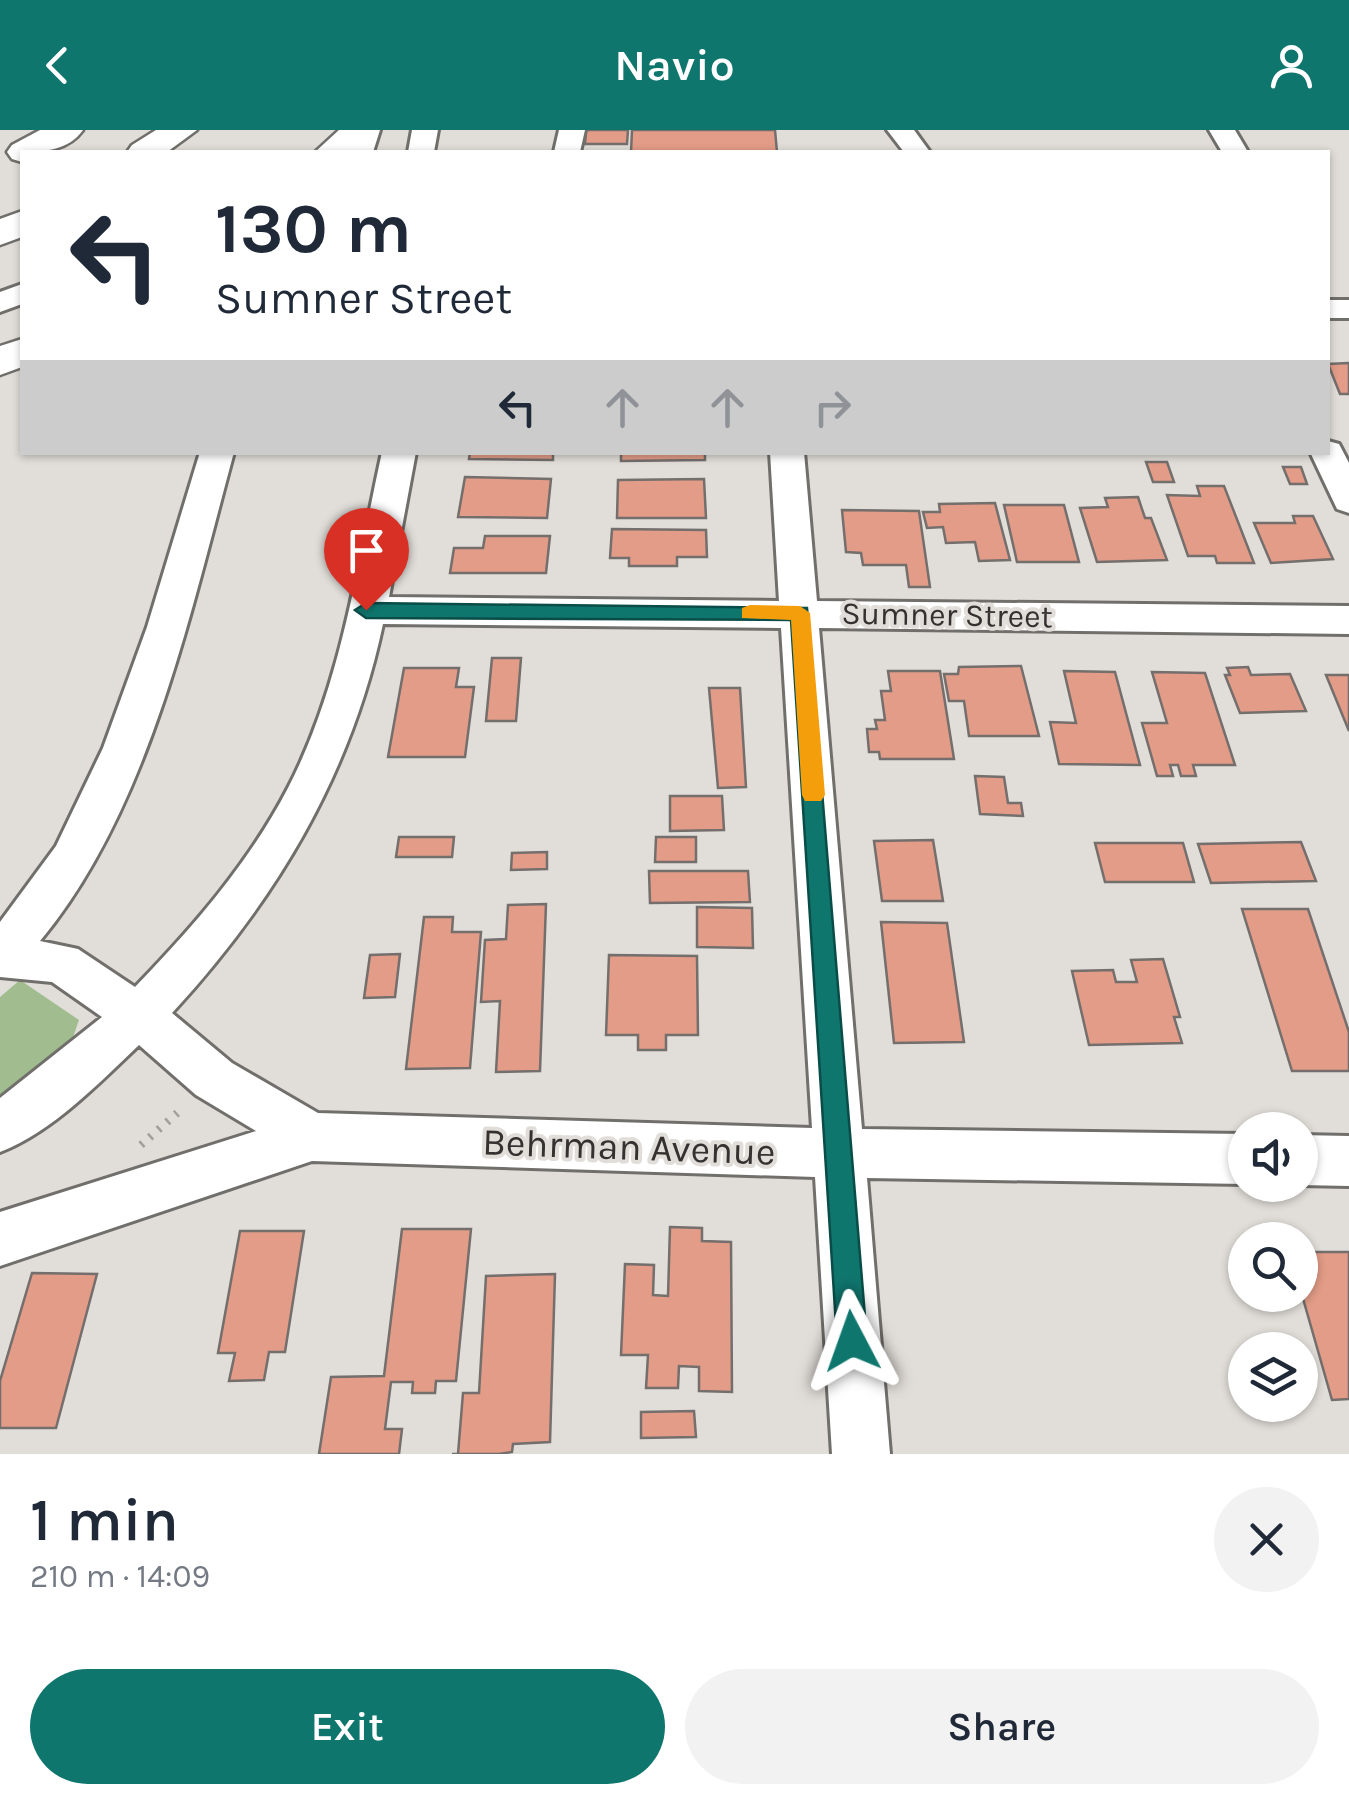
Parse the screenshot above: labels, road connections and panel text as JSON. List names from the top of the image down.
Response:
{
  "streets": {
    "street": ["Sumner Street", "Behrman Avenue"]
  },
  "page": {
    "header": "Navio",
    "turn": ["130 m", "Sumner Street"],
    "heading": ["1 min", "210 m · 14:09"],
    "buttons": ["Exit", "Share"]
  }
}
